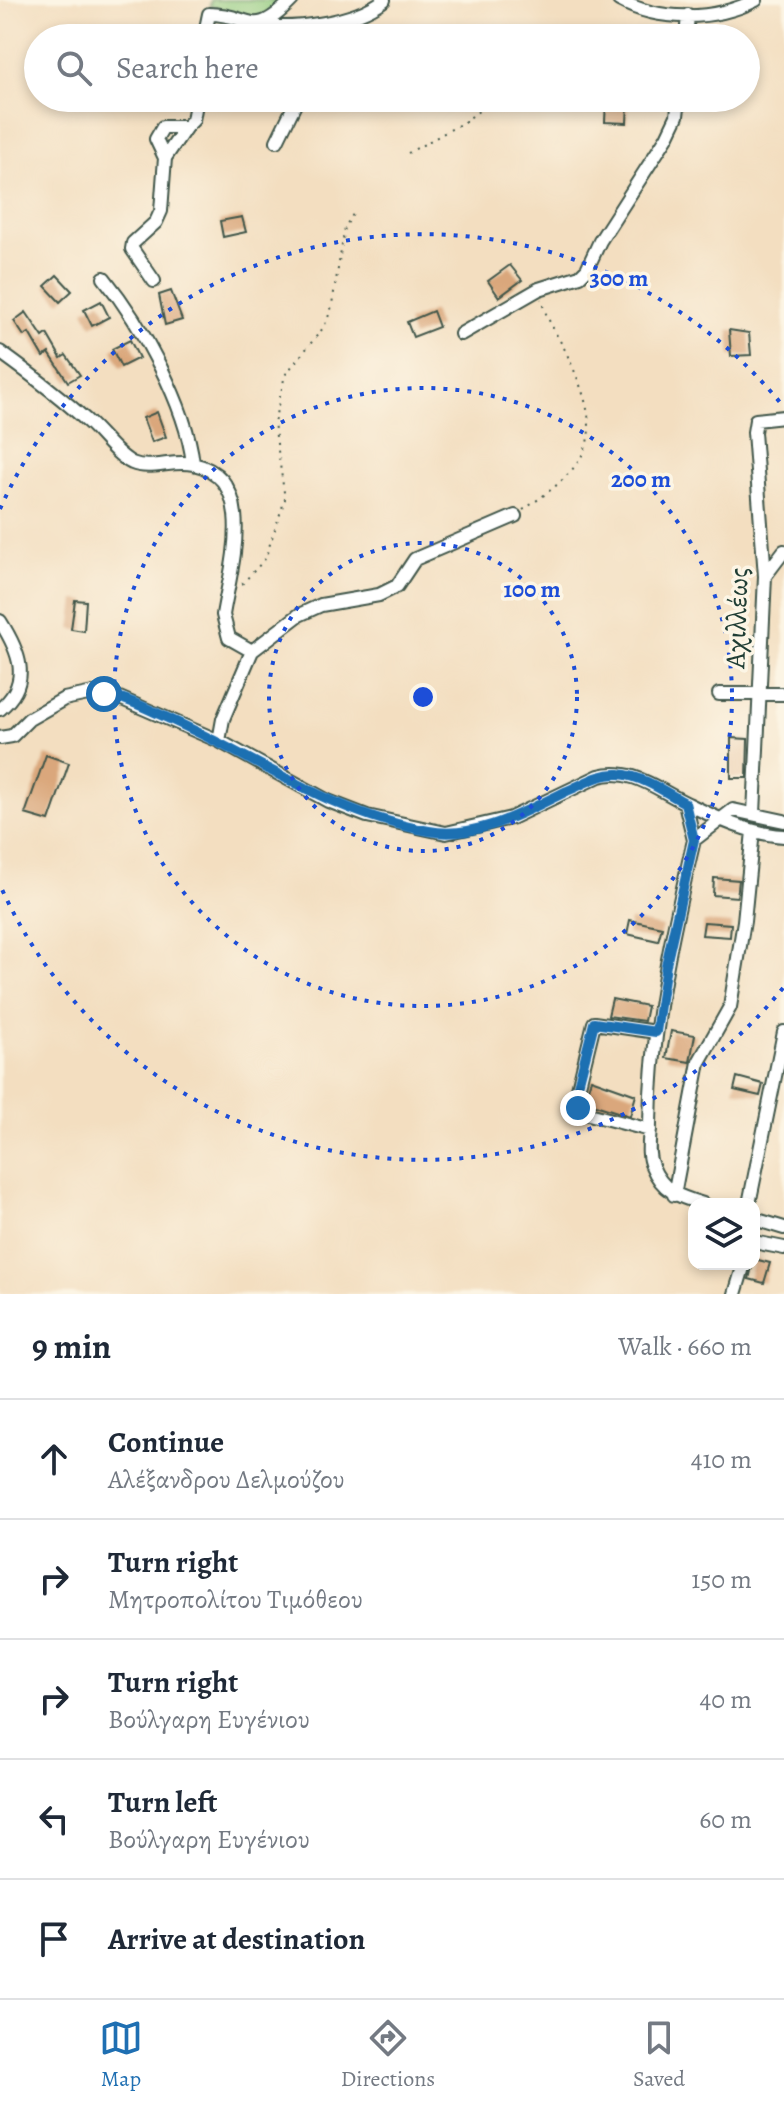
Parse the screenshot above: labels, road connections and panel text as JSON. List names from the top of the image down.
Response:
{
  "streets": {
    "street": ["Αχιλλέως"]
  },
  "page": {
    "search": "Search here",
    "heading": ["9 min", "Walk · 660 m"],
    "list": [
      ["Continue", "Αλέξανδρου Δελμούζου", "410 m"],
      ["Turn right", "Μητροπολίτου Τιμόθεου", "150 m"],
      ["Turn right", "Βούλγαρη Ευγένιου", "40 m"],
      ["Turn left", "Βούλγαρη Ευγένιου", "60 m"],
      "Arrive at destination"
    ],
    "nav": ["Map", "Directions", "Saved"]
  },
  "rings": ["300 m", "200 m", "100 m"]
}
